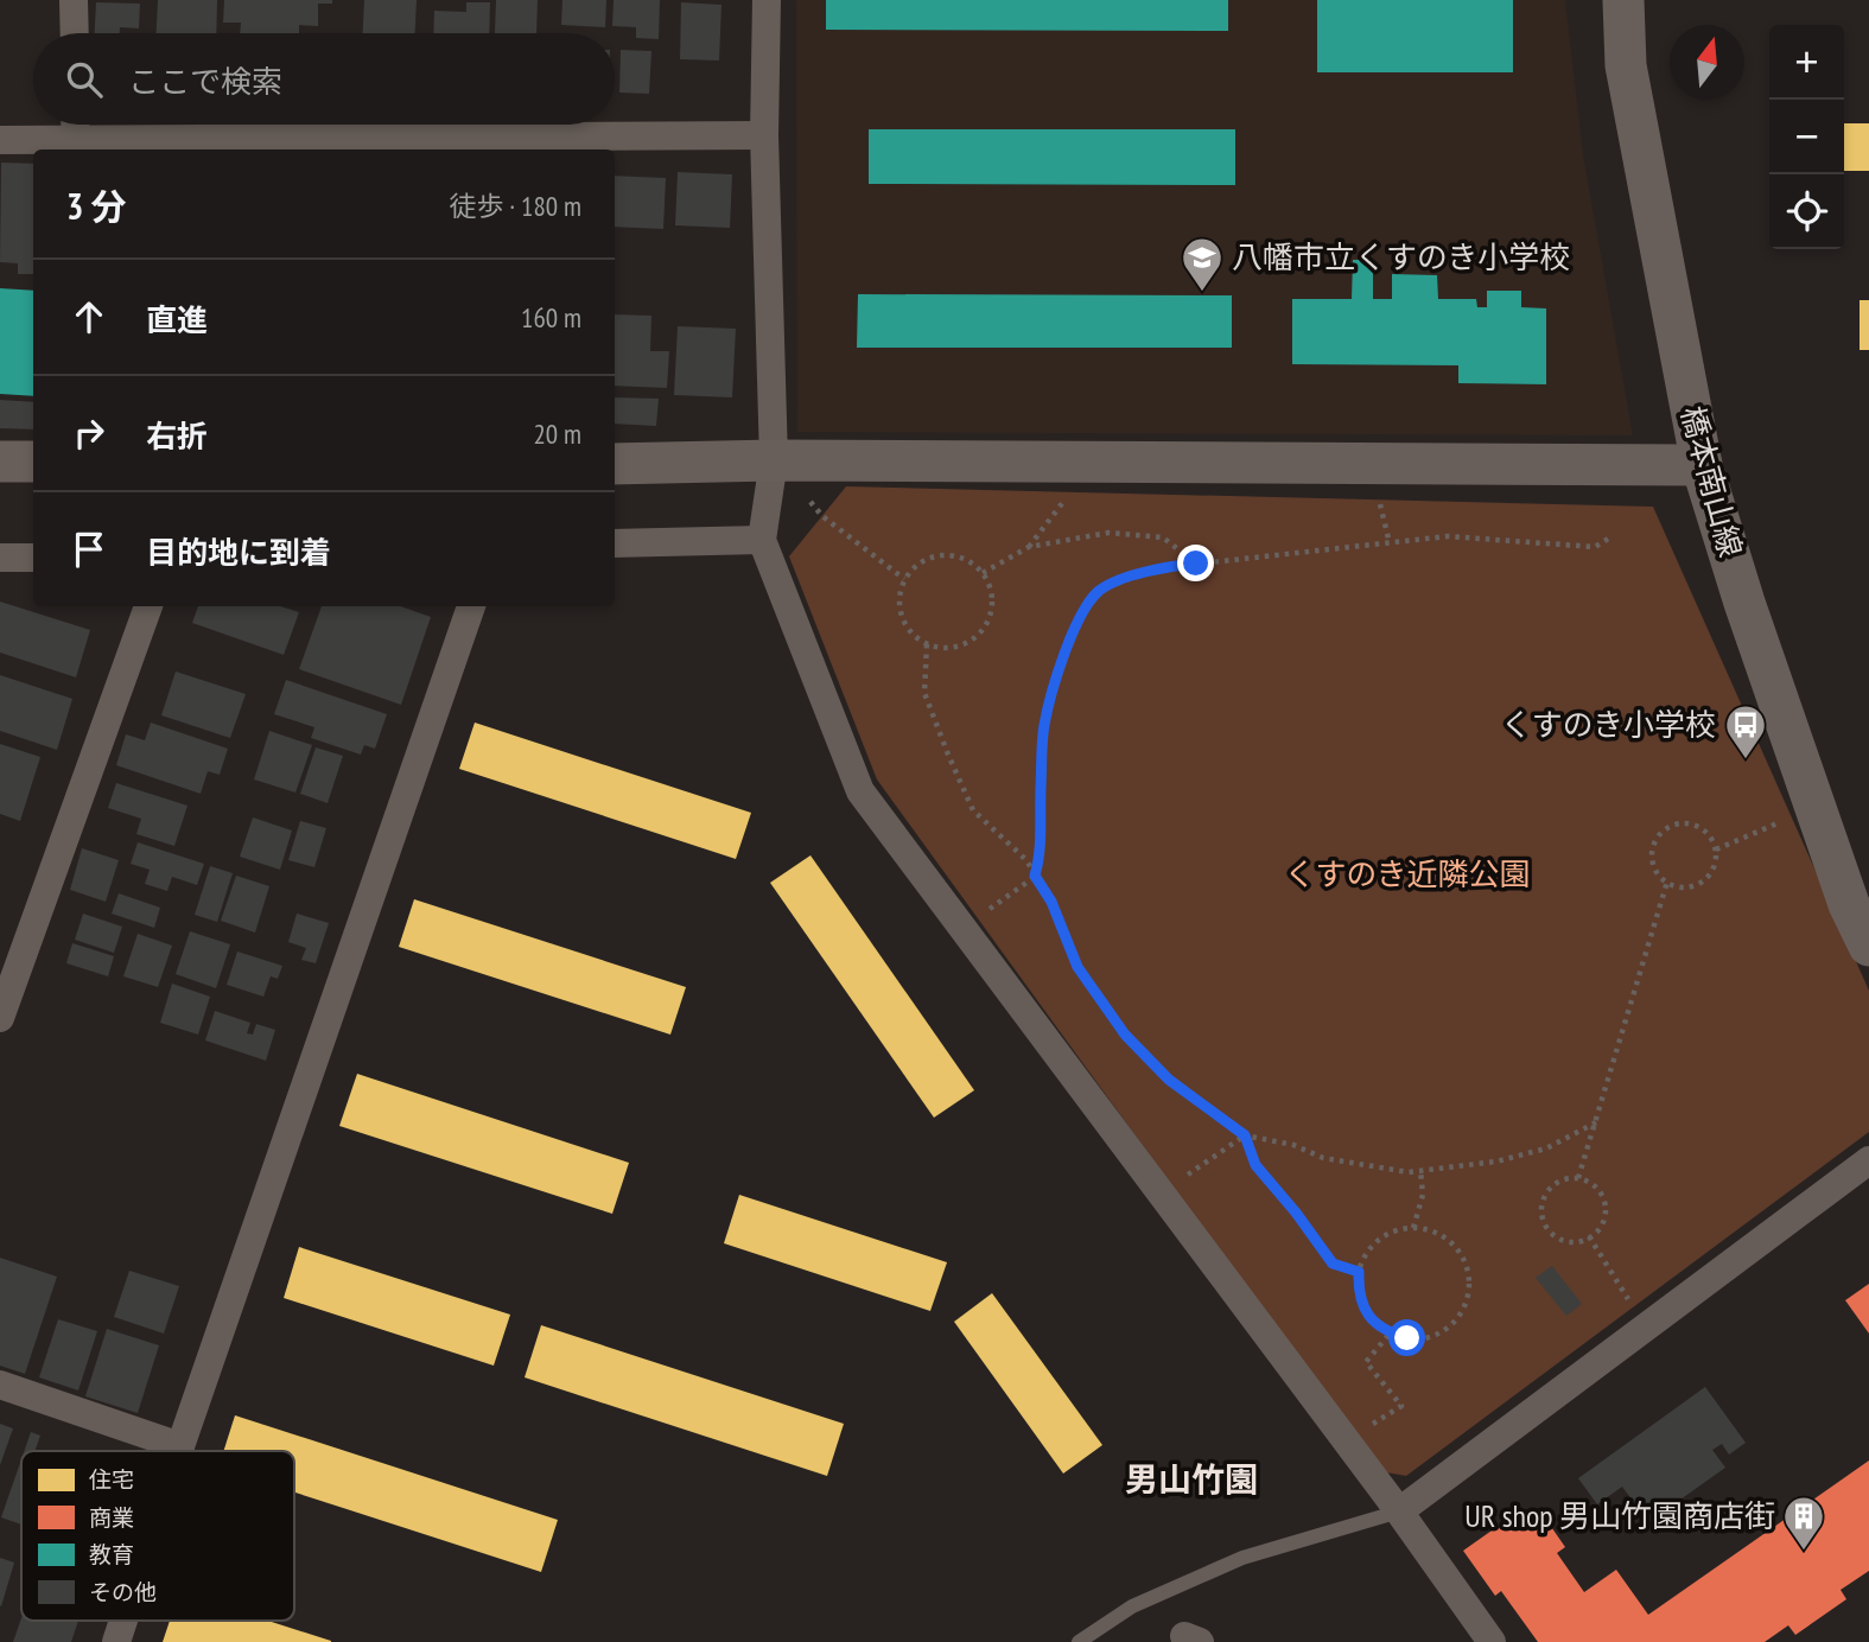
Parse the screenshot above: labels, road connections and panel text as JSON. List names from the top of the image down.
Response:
{
  "streets": {
    "street": ["橋本南山線"]
  },
  "districts": ["男山竹園"],
  "parks": ["くすのき近隣公園"],
  "places": {
    "school or university": ["八幡市立くすのき小学校"],
    "bus stop": ["くすのき小学校"],
    "building": ["UR shop 男山竹園商店街"]
  },
  "legend": [
    "住宅",
    "商業",
    "教育",
    "その他"
  ],
  "north": "top",
  "page": {
    "map_buttons": ["+", "−"],
    "search": "ここで検索",
    "heading": ["3 分", "徒歩 · 180 m"],
    "list": [
      ["直進", "160 m"],
      ["右折", "20 m"],
      "目的地に到着"
    ]
  }
}
